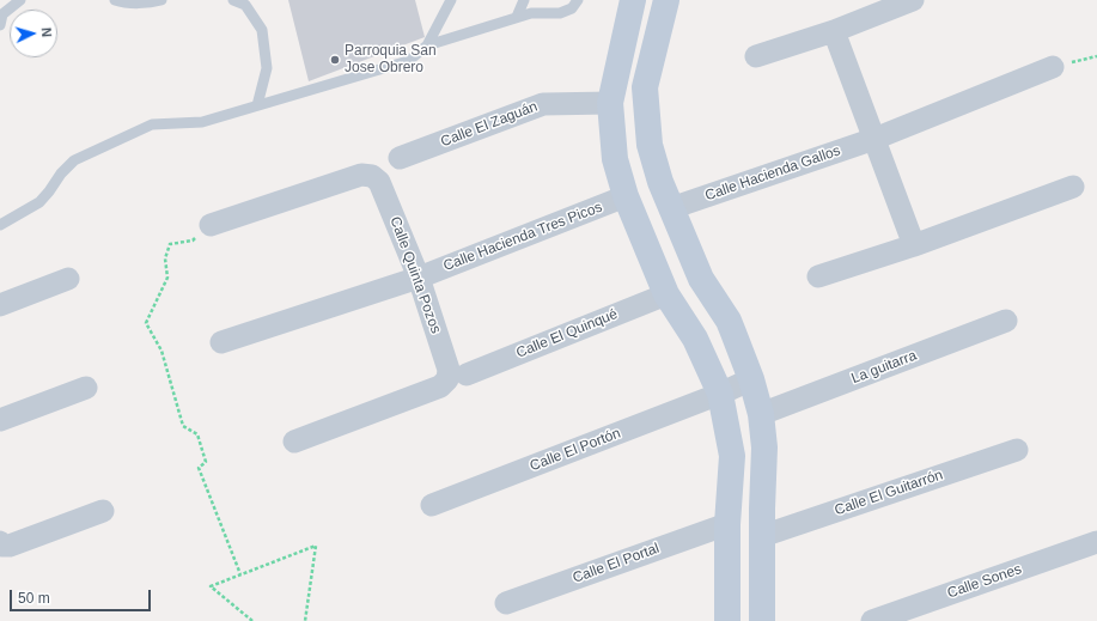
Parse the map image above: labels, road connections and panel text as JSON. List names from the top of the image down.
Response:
{
  "streets": {
    "street": [
      "Calle El Zaguán",
      "Calle Hacienda Gallos",
      "Calle Hacienda Tres Picos",
      "Calle Quinta Pozos",
      "Calle El Quinqué",
      "La guitarra",
      "Calle El Portón",
      "Calle El Guitarrón",
      "Calle El Portal",
      "Calle Sones"
    ]
  },
  "crossings": [
    ["Calle Hacienda Tres Picos", "Calle Quinta Pozos"],
    ["Calle Quinta Pozos", "Calle El Quinqué"]
  ],
  "places": ["Parroquia San Jose Obrero"],
  "scale_bar": "50 m",
  "north": "right"
}
